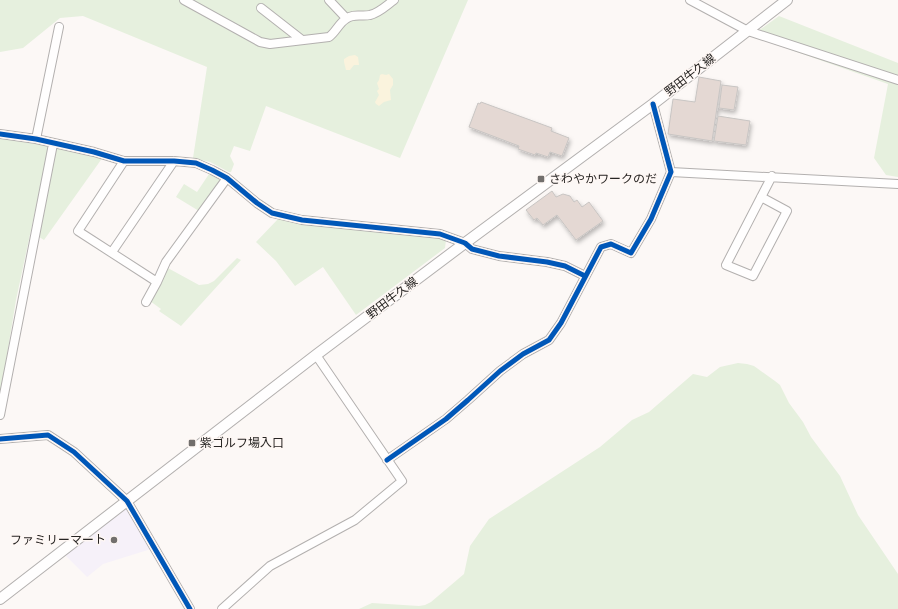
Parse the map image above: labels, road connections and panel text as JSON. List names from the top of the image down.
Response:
{
  "streets": {
    "main road": ["野田牛久線"]
  },
  "places": {
    "transit": ["さわやかワークのだ", "紫ゴルフ場入口"],
    "other": ["ファミリーマート"]
  }
}
